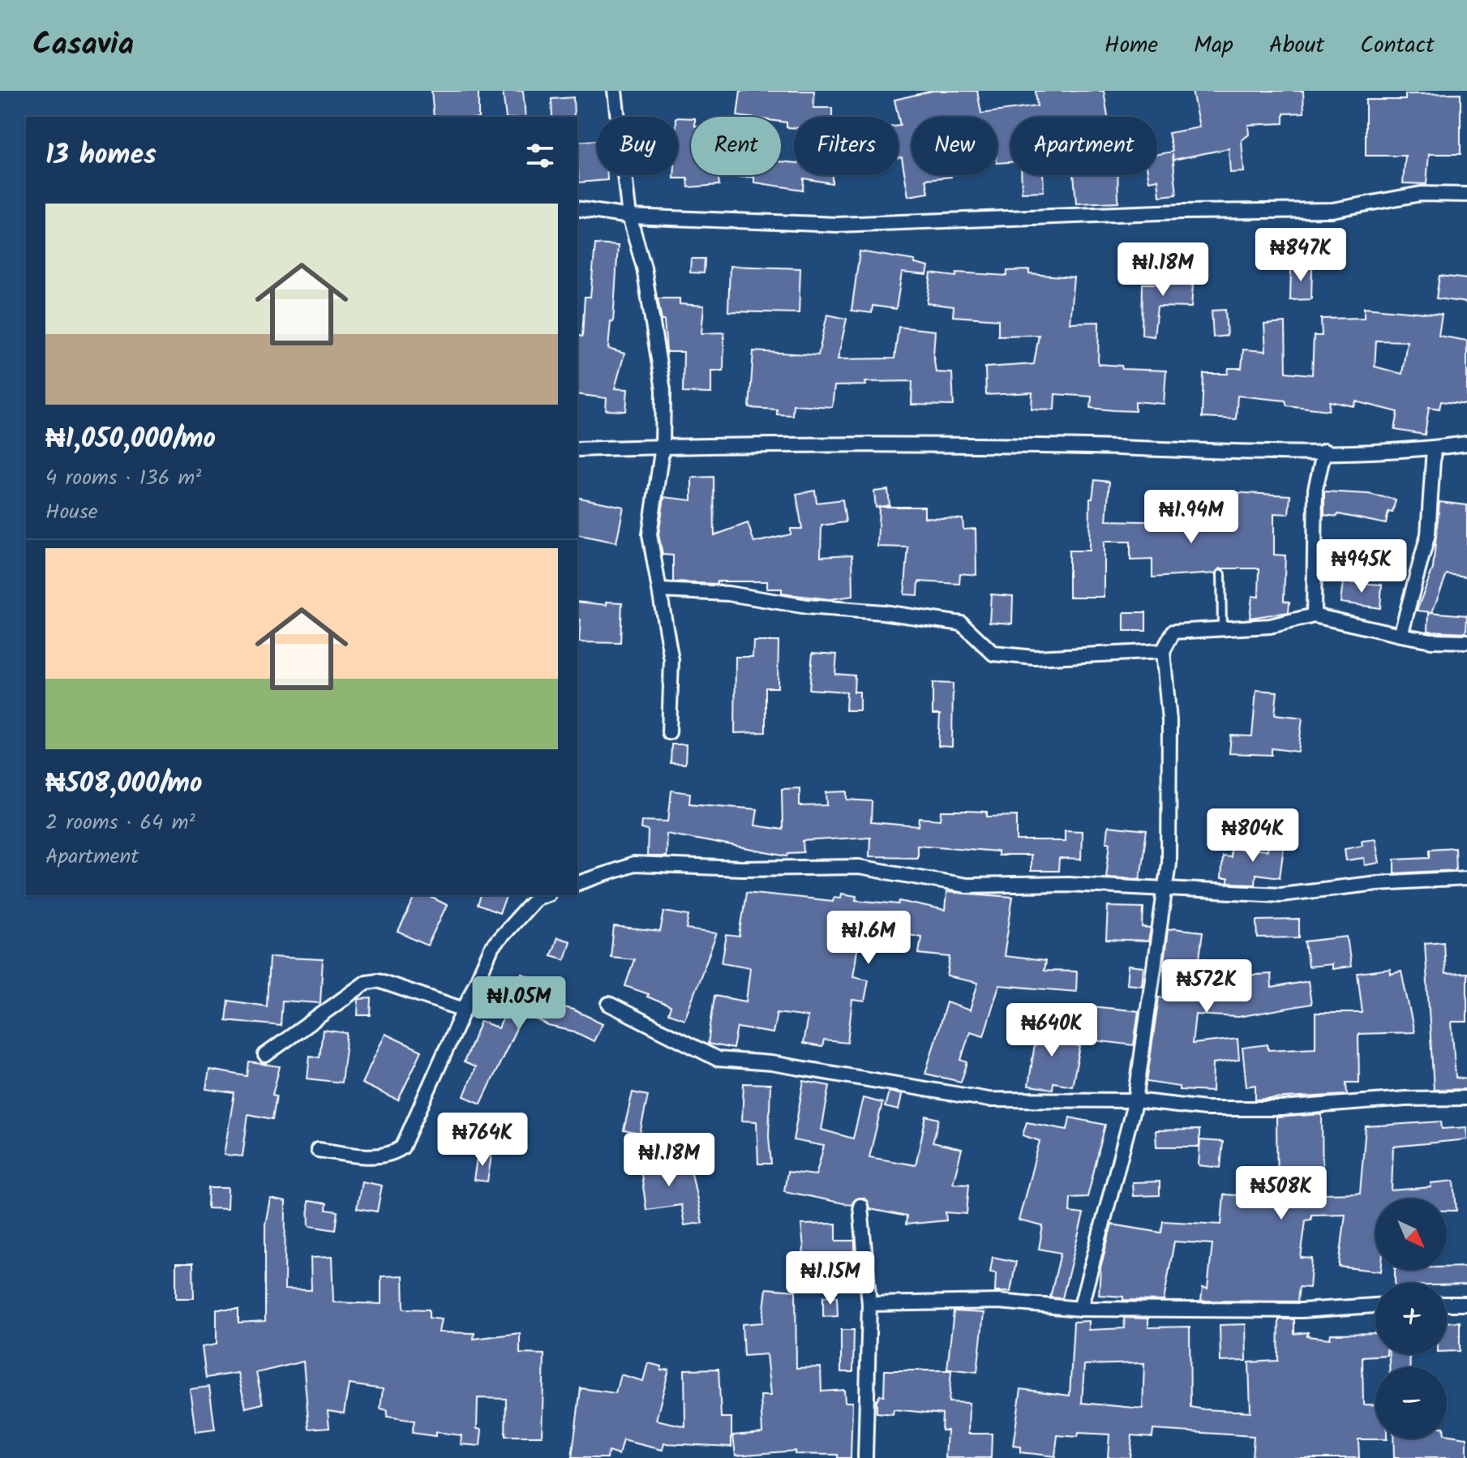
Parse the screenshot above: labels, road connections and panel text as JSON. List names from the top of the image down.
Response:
{
  "north": "bottom right",
  "page": {
    "header": "Casavia",
    "nav": [
      "Home",
      "Map",
      "About",
      "Contact"
    ],
    "chip": [
      "Buy",
      "Rent",
      "Filters",
      "New",
      "Apartment"
    ],
    "heading": "13 homes",
    "list": [
      {
        "name": "₦1,050,000/mo",
        "note": "4 rooms · 136 m² · House"
      },
      {
        "name": "₦508,000/mo",
        "note": "2 rooms · 64 m² · Apartment"
      }
    ],
    "price": [
      "₦847K",
      "₦1.18M",
      "₦1.94M",
      "₦945K",
      "₦804K",
      "₦1.6M",
      "₦572K",
      "₦1.05M",
      "₦640K",
      "₦764K",
      "₦1.18M",
      "₦508K",
      "₦1.15M"
    ],
    "map_buttons": ["+", "−"]
  }
}
